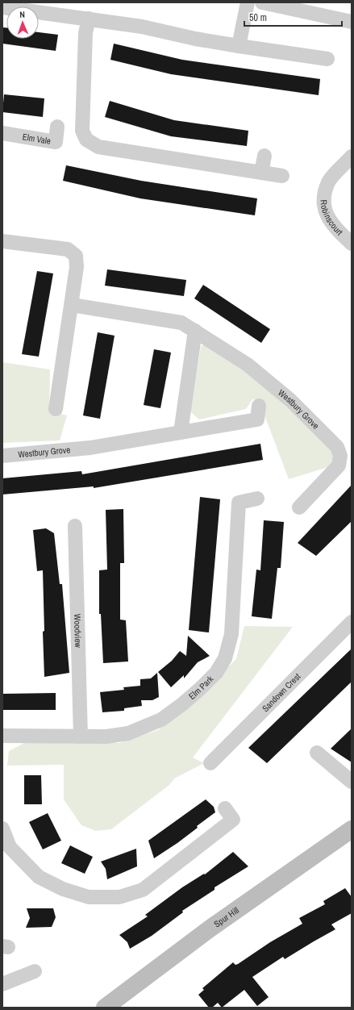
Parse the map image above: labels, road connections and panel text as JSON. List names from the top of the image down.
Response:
{
  "streets": {
    "street": [
      "Elm Vale",
      "Robinscourt",
      "Westbury Grove",
      "Woodview",
      "Elm Park",
      "Sandown Crest",
      "Spur Hill"
    ]
  },
  "crossings": [
    ["Woodview", "Elm Park"]
  ],
  "scale_bar": "50 m",
  "north": "top"
}
